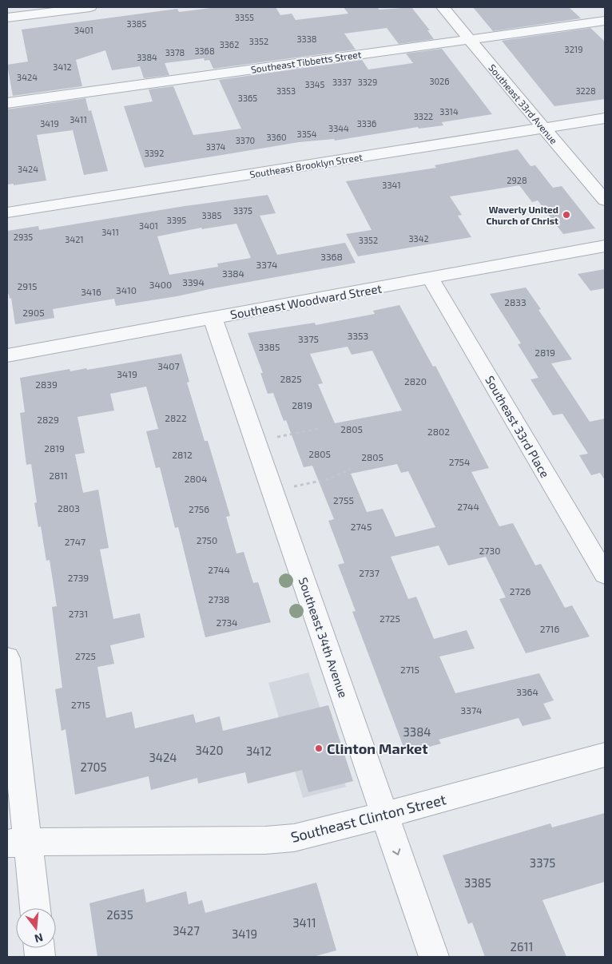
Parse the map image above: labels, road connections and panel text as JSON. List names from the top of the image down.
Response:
{
  "streets": {
    "street": [
      "Southeast Tibbetts Street",
      "Southeast 33rd Avenue",
      "Southeast Brooklyn Street",
      "Southeast Woodward Street",
      "Southeast 33rd Place",
      "Southeast 34th Avenue",
      "Southeast Clinton Street"
    ]
  },
  "crossings": [
    ["Southeast Tibbetts Street", "Southeast 33rd Avenue"],
    ["Southeast 33rd Avenue", "Southeast Brooklyn Street"],
    ["Southeast Woodward Street", "Southeast 33rd Place"],
    ["Southeast Woodward Street", "Southeast 34th Avenue"],
    ["Southeast 34th Avenue", "Southeast Clinton Street"]
  ],
  "places": ["Waverly United Church of Christ", "Clinton Market"],
  "house_numbers": [
    "3355",
    "3385",
    "3401",
    "3338",
    "3352",
    "3362",
    "3219",
    "3368",
    "3378",
    "3384",
    "3412",
    "3424",
    "3026",
    "3337",
    "3329",
    "3345",
    "3353",
    "3228",
    "3365",
    "3314",
    "3322",
    "3411",
    "3419",
    "3336",
    "3344",
    "3354",
    "3360",
    "3370",
    "3374",
    "3392",
    "3424",
    "2928",
    "3341",
    "3375",
    "3385",
    "3395",
    "3401",
    "3411",
    "2935",
    "3342",
    "3421",
    "3352",
    "3368",
    "3374",
    "3384",
    "3394",
    "3400",
    "2915",
    "3410",
    "3416",
    "2833",
    "2905",
    "3353",
    "3375",
    "3385",
    "2819",
    "3407",
    "3419",
    "2825",
    "2820",
    "2839",
    "2819",
    "2822",
    "2829",
    "2805",
    "2802",
    "2819",
    "2805",
    "2812",
    "2805",
    "2754",
    "2811",
    "2804",
    "2755",
    "2744",
    "2803",
    "2756",
    "2745",
    "2750",
    "2747",
    "2730",
    "2744",
    "2737",
    "2739",
    "2726",
    "2738",
    "2731",
    "2725",
    "2734",
    "2716",
    "2725",
    "2715",
    "3364",
    "2715",
    "3374",
    "3384",
    "3420",
    "3412",
    "3424",
    "2705",
    "3375",
    "3385",
    "2635",
    "3411",
    "3427",
    "3419",
    "2611"
  ],
  "north": "bottom"
}
